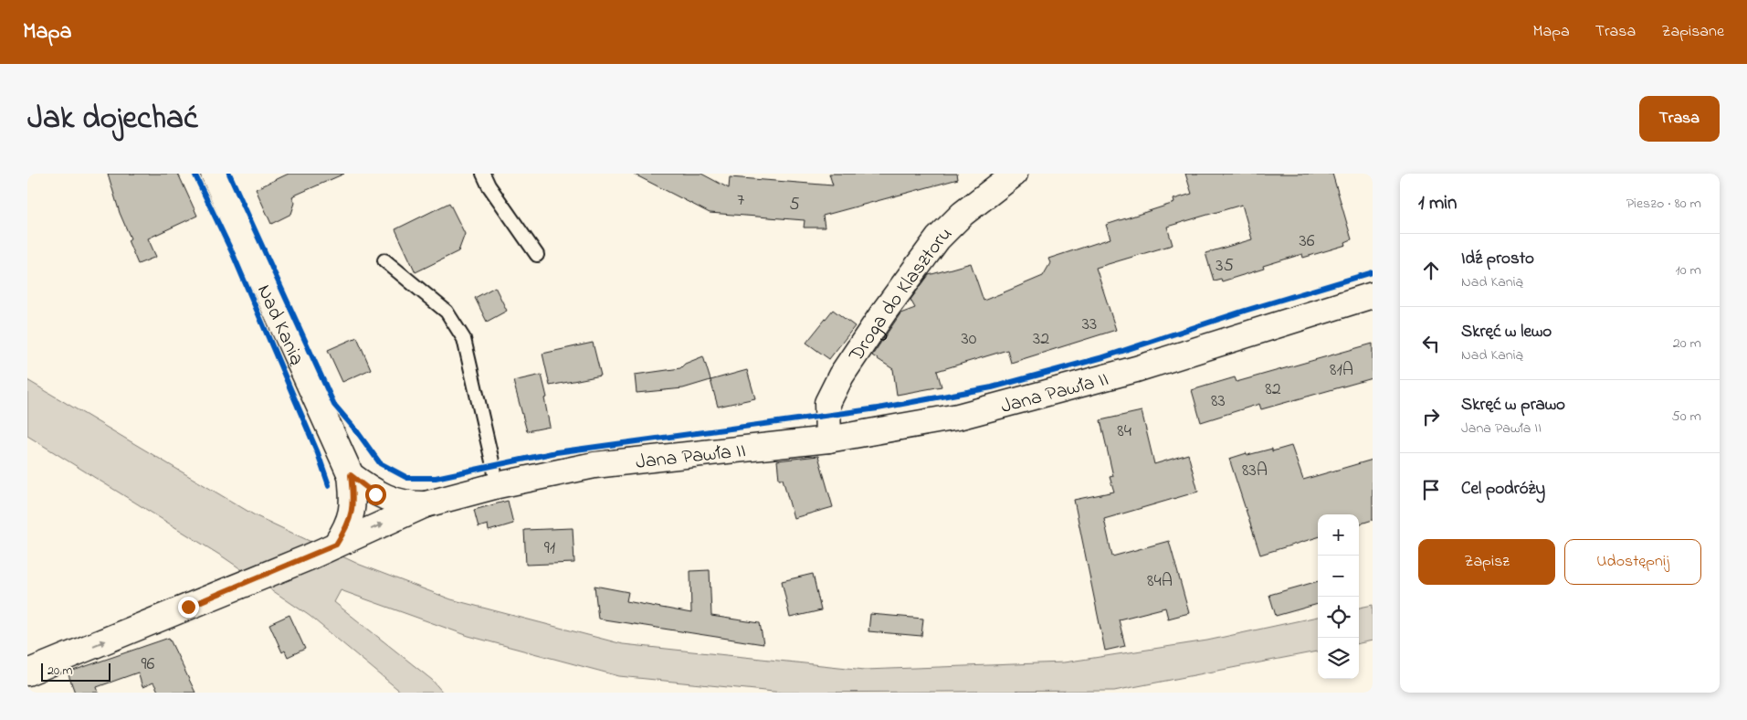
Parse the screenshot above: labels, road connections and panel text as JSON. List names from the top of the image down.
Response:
{
  "streets": {
    "street": ["Droga do Klasztoru", "Nad Kanią", "Jana Pawła II"]
  },
  "crossings": [
    ["Droga do Klasztoru", "Jana Pawła II"],
    ["Nad Kanią", "Jana Pawła II"]
  ],
  "house_numbers": [
    "7",
    "5",
    "36",
    "35",
    "33",
    "30",
    "32",
    "81A",
    "82",
    "83",
    "84",
    "83A",
    "91",
    "84A",
    "96"
  ],
  "scale_bar": "20 m",
  "page": {
    "header": "Mapa",
    "nav": ["Mapa", "Trasa", "Zapisane"],
    "title": "Jak dojechać",
    "buttons": [
      "Trasa",
      ["Zapisz", "Udostępnij"]
    ],
    "heading": ["1 min", "Pieszo · 80 m"],
    "list": [
      ["Idź prosto", "Nad Kanią", "10 m"],
      ["Skręć w lewo", "Nad Kanią", "20 m"],
      ["Skręć w prawo", "Jana Pawła II", "50 m"],
      "Cel podróży"
    ],
    "map_buttons": ["+", "−"],
    "scale": "20 m"
  }
}
